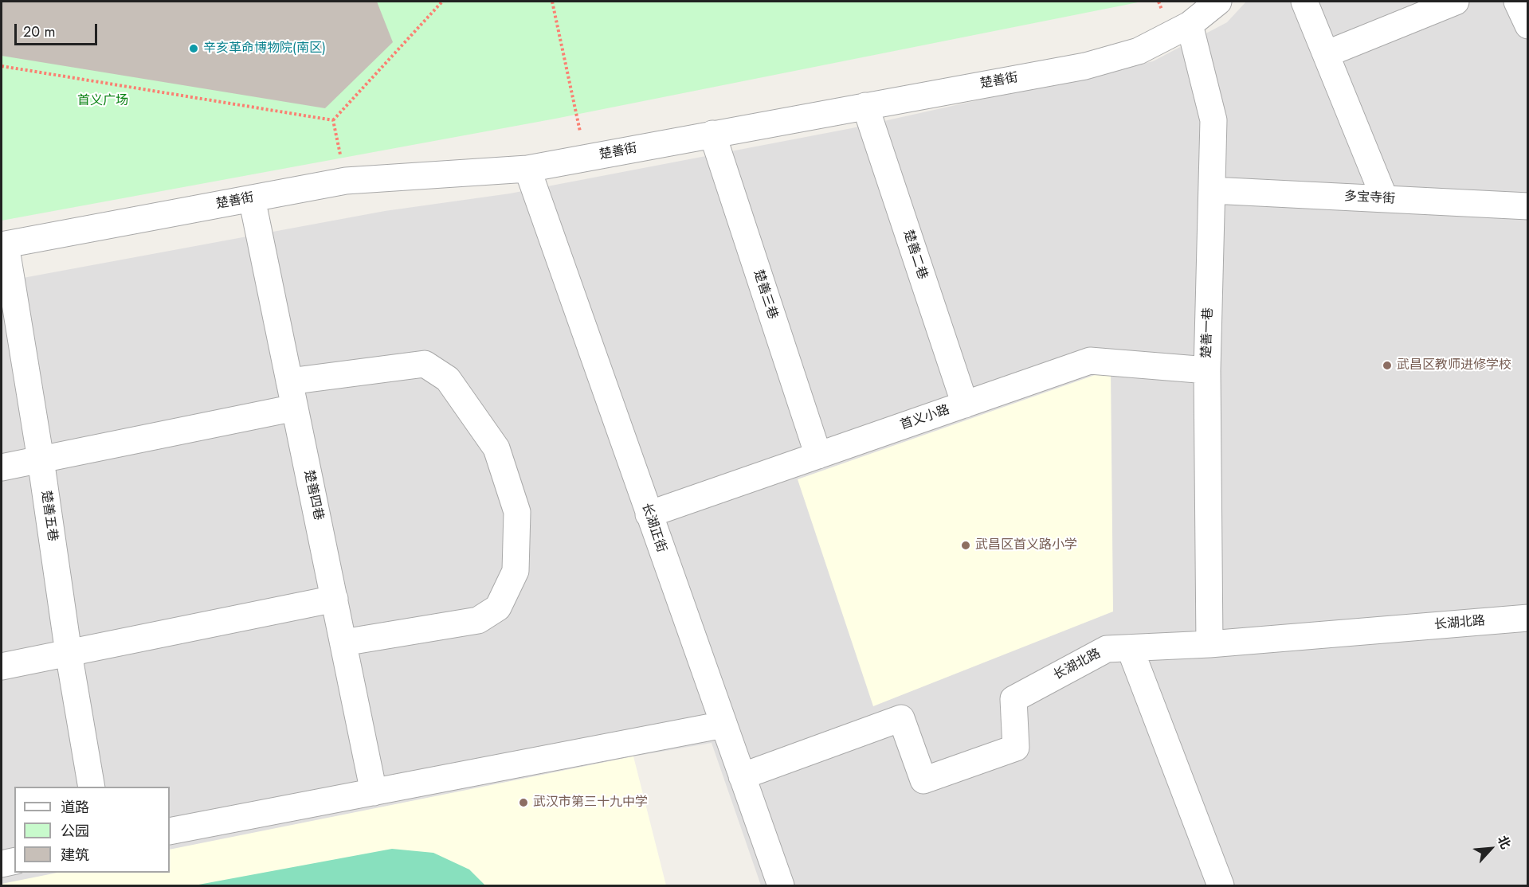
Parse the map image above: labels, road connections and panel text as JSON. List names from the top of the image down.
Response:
{
  "streets": {
    "street": [
      "楚善街",
      "多宝寺街",
      "楚善二巷",
      "楚善三巷",
      "楚善一巷",
      "首义小路",
      "楚善四巷",
      "楚善五巷",
      "长湖正街",
      "长湖北路"
    ]
  },
  "crossings": [
    ["楚善街", "楚善二巷"],
    ["楚善街", "楚善三巷"],
    ["楚善街", "楚善一巷"],
    ["楚善街", "楚善四巷"],
    ["楚善街", "楚善五巷"],
    ["楚善街", "长湖正街"],
    ["多宝寺街", "楚善一巷"],
    ["楚善二巷", "首义小路"],
    ["楚善三巷", "首义小路"],
    ["楚善一巷", "首义小路"],
    ["楚善一巷", "长湖北路"],
    ["首义小路", "长湖正街"],
    ["长湖正街", "长湖北路"]
  ],
  "parks": ["首义广场"],
  "places": [
    "辛亥革命博物院(南区)",
    "武昌区教师进修学校",
    "武昌区首义路小学",
    "武汉市第三十九中学"
  ],
  "legend": ["道路", "公园", "建筑"],
  "scale_bar": "20 m",
  "north": "top right"
}
